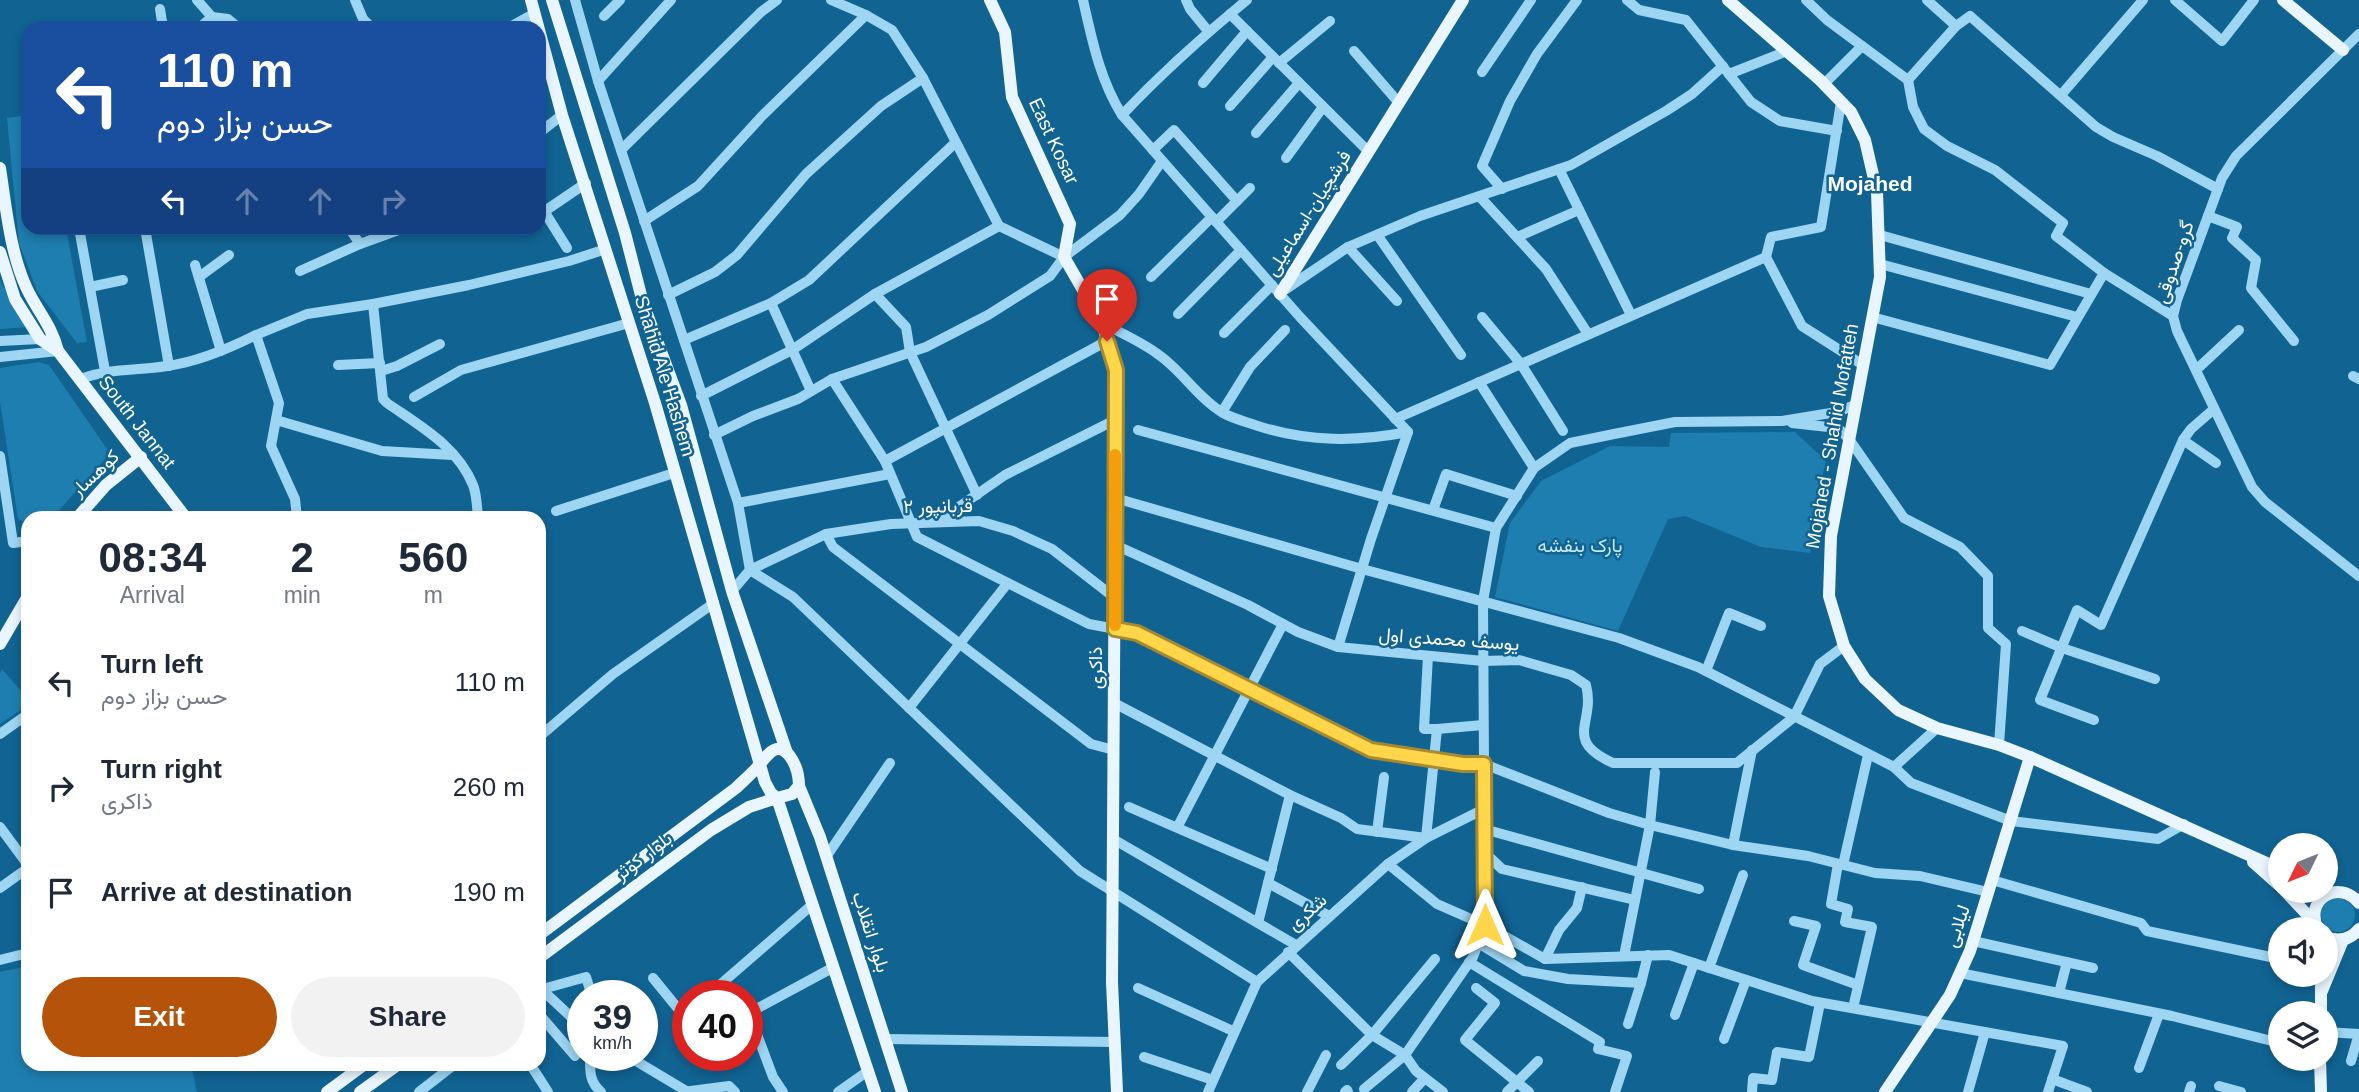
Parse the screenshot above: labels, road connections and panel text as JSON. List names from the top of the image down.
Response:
{
  "streets": {
    "main road": [
      "East Kosar",
      "فرشچیان-اسماعیلی",
      "Shahid Ale Hashem",
      "South Jannat",
      "Mojahed - Shahid Mofatteh",
      "کوهسار",
      "ذاکری",
      "بلوار کوثر",
      "لیلابی",
      "بلوار انقلاب"
    ],
    "street": [
      "گرو-صدوقی",
      "قربانپور ۲",
      "یوسف محمدی اول",
      "شکری"
    ]
  },
  "crossings": [
    ["East Kosar", "ذاکری"],
    ["Shahid Ale Hashem", "بلوار کوثر"],
    ["Shahid Ale Hashem", "بلوار انقلاب"],
    ["South Jannat", "کوهسار"],
    ["Mojahed - Shahid Mofatteh", "یوسف محمدی اول"],
    ["Mojahed - Shahid Mofatteh", "لیلابی"],
    ["قربانپور ۲", "ذاکری"],
    ["یوسف محمدی اول", "ذاکری"],
    ["بلوار کوثر", "بلوار انقلاب"]
  ],
  "districts": ["Mojahed"],
  "parks": ["پارک بنفشه"],
  "north": "bottom left",
  "page": {
    "turn": ["110 m", "حسن بزاز دوم"],
    "eta": [
      "08:34",
      "Arrival",
      "2",
      "min",
      "560",
      "m"
    ],
    "list": [
      {
        "name": "Turn left",
        "note": "حسن بزاز دوم",
        "value": "110 m"
      },
      {
        "name": "Turn right",
        "note": "ذاکری",
        "value": "260 m"
      },
      {
        "name": "Arrive at destination",
        "value": "190 m"
      }
    ],
    "buttons": ["Exit", "Share"],
    "speed": "39 km/h",
    "limit": "40"
  }
}
